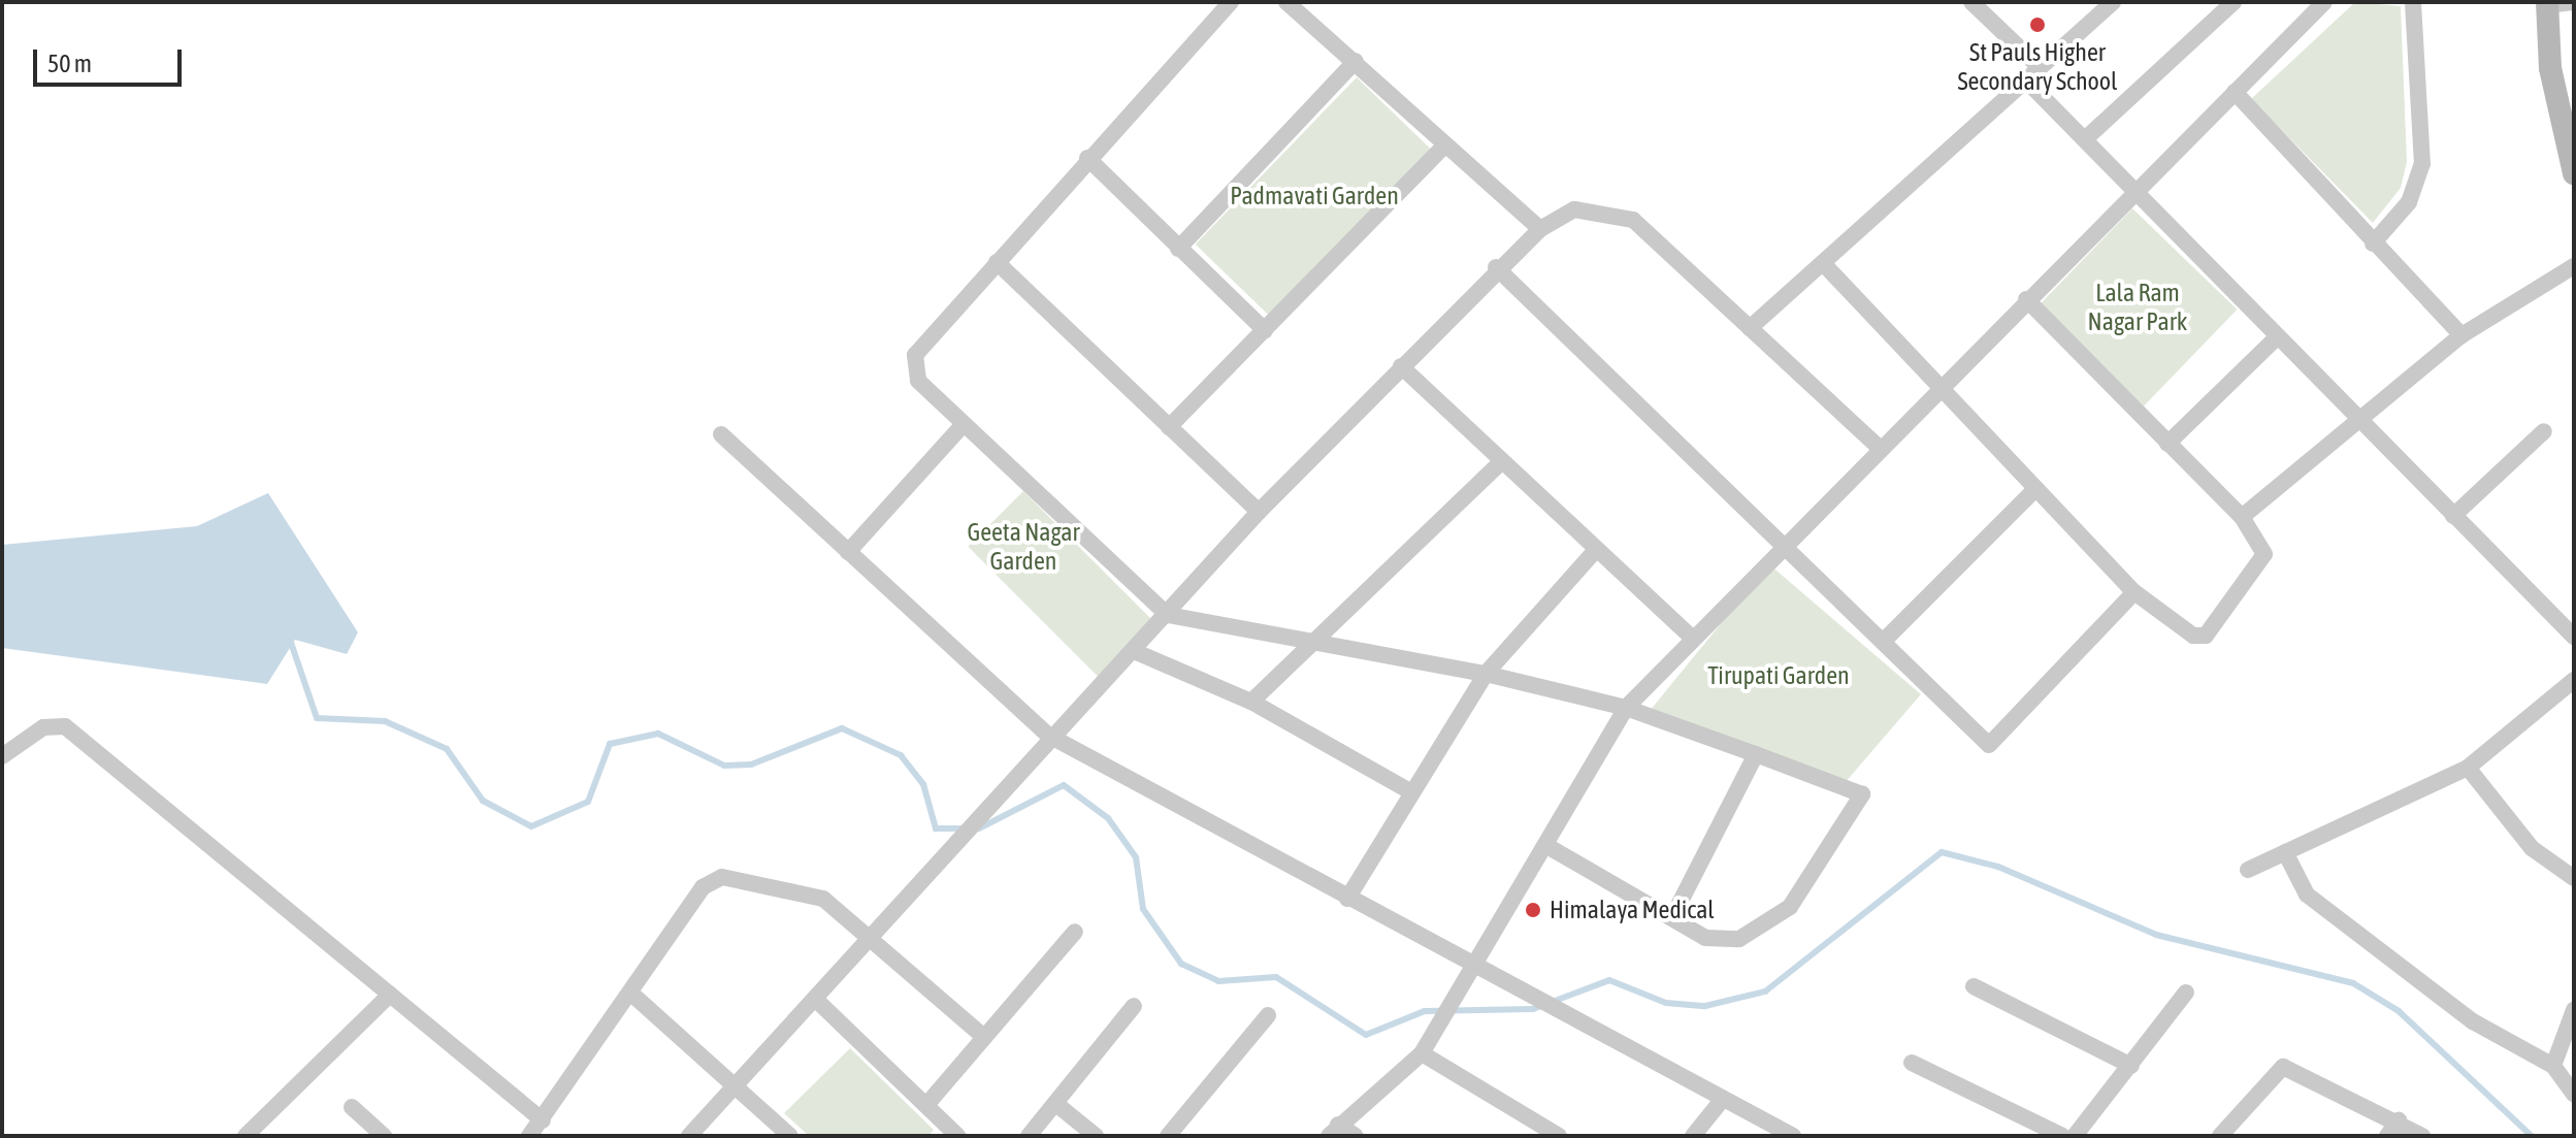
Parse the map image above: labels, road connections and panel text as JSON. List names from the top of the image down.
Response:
{
  "parks": [
    "Padmavati Garden",
    "Lala Ram Nagar Park",
    "Geeta Nagar Garden",
    "Tirupati Garden"
  ],
  "places": ["St Pauls Higher Secondary School", "Himalaya Medical"],
  "scale_bar": "50 m"
}
